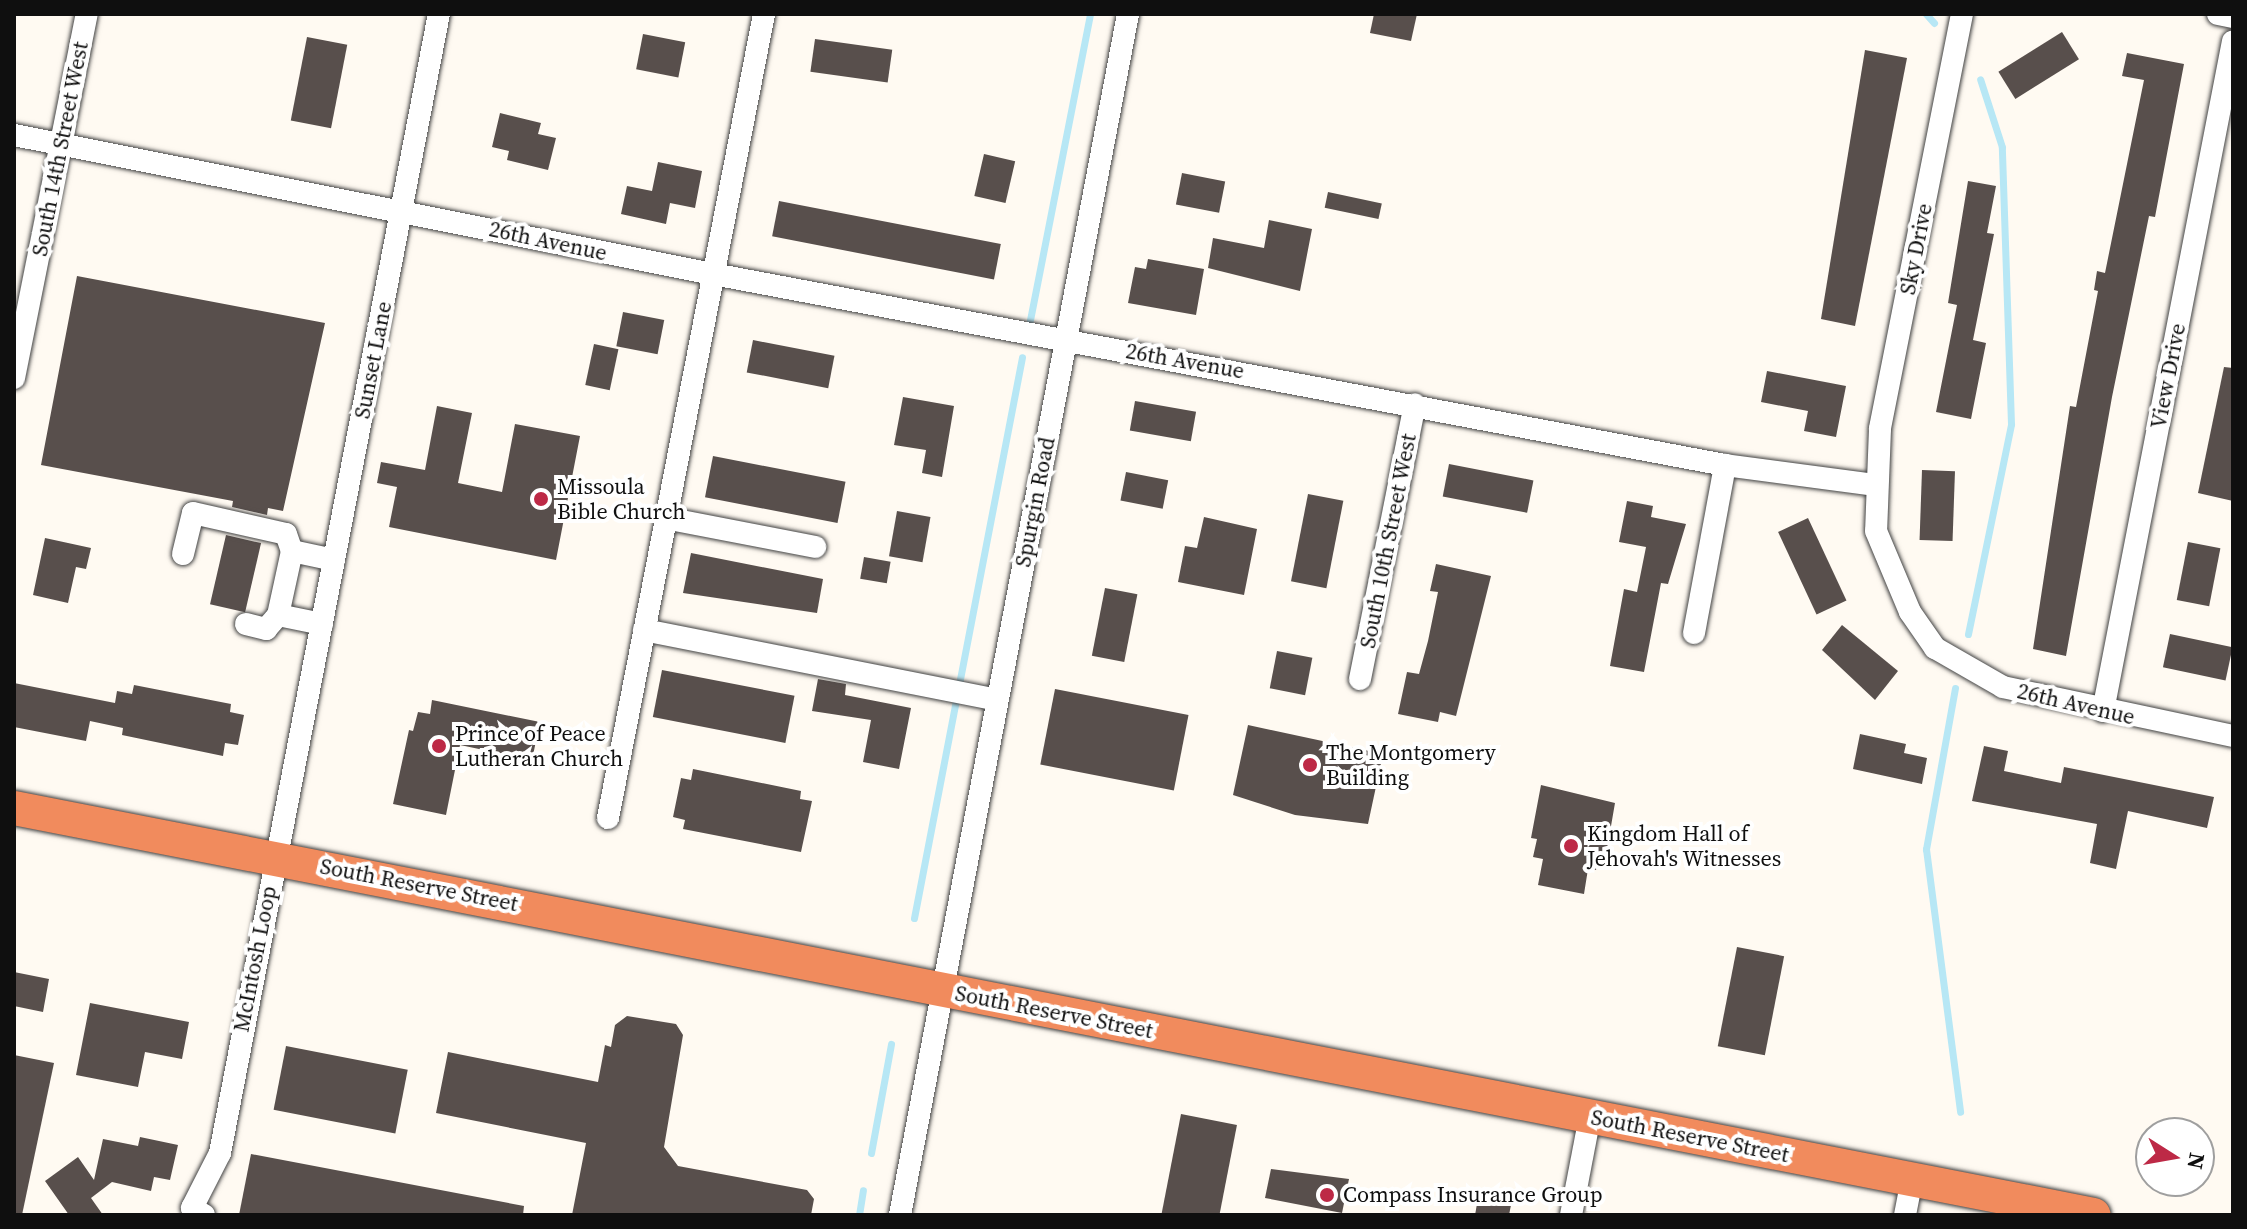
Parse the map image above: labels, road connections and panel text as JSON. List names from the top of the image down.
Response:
{
  "streets": {
    "highway": ["South Reserve Street"],
    "street": [
      "South 14th Street West",
      "26th Avenue",
      "Sky Drive",
      "Sunset Lane",
      "View Drive",
      "Spurgin Road",
      "South 10th Street West",
      "McIntosh Loop"
    ]
  },
  "crossings": [
    ["South 14th Street West", "26th Avenue"],
    ["26th Avenue", "Sky Drive"],
    ["26th Avenue", "Sunset Lane"],
    ["26th Avenue", "View Drive"],
    ["26th Avenue", "Spurgin Road"],
    ["26th Avenue", "South 10th Street West"],
    ["Sunset Lane", "McIntosh Loop"],
    ["Spurgin Road", "South Reserve Street"],
    ["South Reserve Street", "McIntosh Loop"]
  ],
  "places": [
    "Missoula Bible Church",
    "Prince of Peace Lutheran Church",
    "The Montgomery Building",
    "Kingdom Hall of Jehovah's Witnesses",
    "Compass Insurance Group"
  ],
  "north": "right"
}
